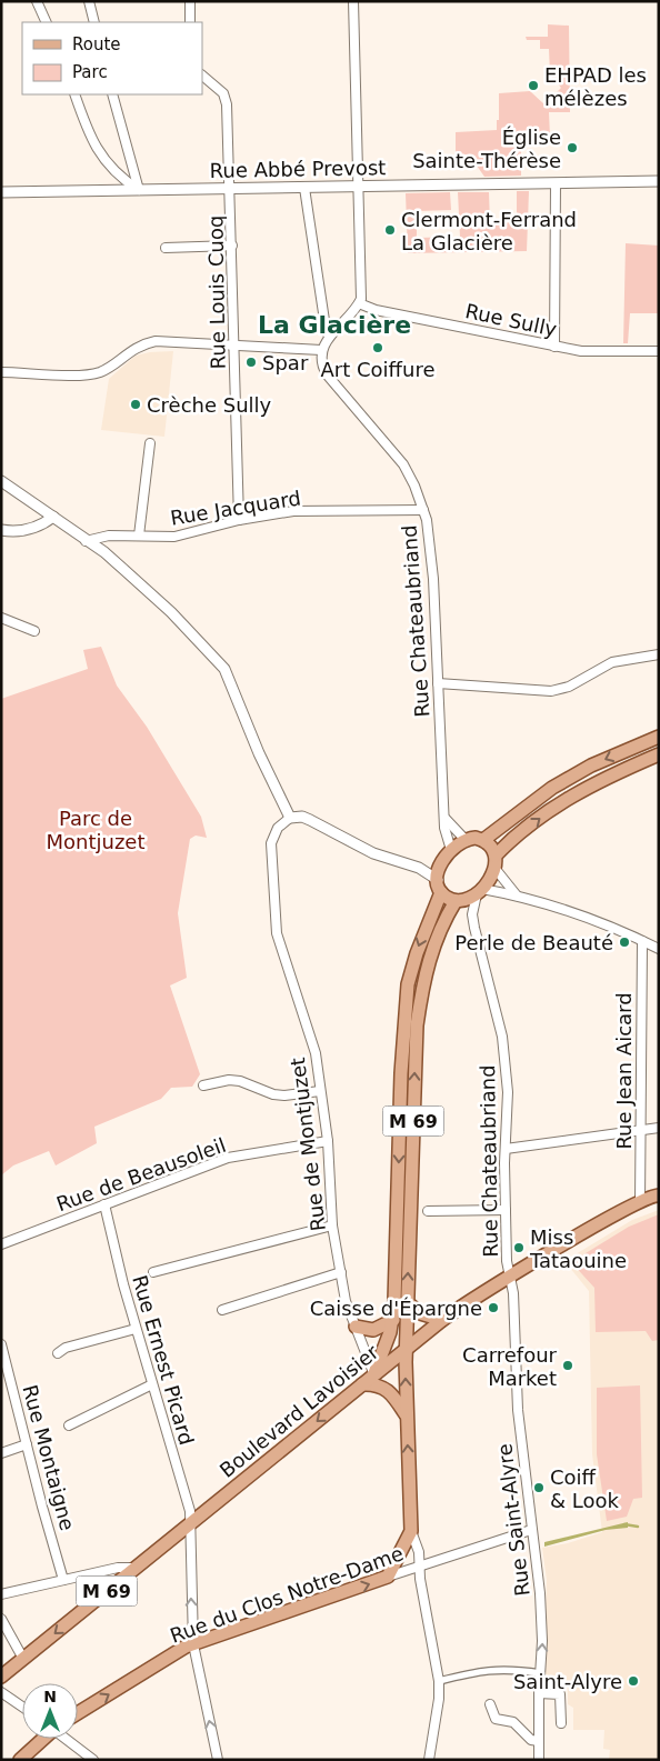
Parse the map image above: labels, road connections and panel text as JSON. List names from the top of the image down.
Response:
{
  "streets": {
    "main road": ["M 69", "Boulevard Lavoisier", "Rue du Clos Notre-Dame"],
    "street": [
      "Rue Abbé Prevost",
      "Rue Louis Cuoq",
      "Rue Sully",
      "Rue Jacquard",
      "Rue Chateaubriand",
      "Rue Jean Aicard",
      "Rue de Montjuzet",
      "Rue de Beausoleil",
      "Rue Ernest Picard",
      "Rue Montaigne",
      "Rue Saint-Alyre"
    ]
  },
  "crossings": [
    ["Rue Abbé Prevost", "Rue Louis Cuoq"],
    ["Rue Louis Cuoq", "Rue Jacquard"],
    ["Rue Jacquard", "Rue Chateaubriand"],
    ["Rue Chateaubriand", "M 69"],
    ["Rue Chateaubriand", "Boulevard Lavoisier"],
    ["Rue Chateaubriand", "Rue Saint-Alyre"],
    ["Rue Jean Aicard", "Boulevard Lavoisier"],
    ["M 69", "Rue de Montjuzet"],
    ["M 69", "Boulevard Lavoisier"],
    ["M 69", "Rue du Clos Notre-Dame"],
    ["Rue de Montjuzet", "Rue de Beausoleil"],
    ["Rue de Montjuzet", "Boulevard Lavoisier"],
    ["Rue de Beausoleil", "Rue Ernest Picard"],
    ["Rue Ernest Picard", "Boulevard Lavoisier"],
    ["Rue Ernest Picard", "Rue du Clos Notre-Dame"],
    ["Boulevard Lavoisier", "Rue Saint-Alyre"],
    ["Rue Saint-Alyre", "Rue du Clos Notre-Dame"]
  ],
  "one_way": ["Rue Ernest Picard", "Boulevard Lavoisier", "Rue du Clos Notre-Dame"],
  "districts": ["La Glacière"],
  "parks": ["Parc de Montjuzet"],
  "places": [
    "EHPAD les mélèzes",
    "Église Sainte-Thérèse",
    "Clermont-Ferrand La Glacière",
    "Art Coiffure",
    "Spar",
    "Crèche Sully",
    "Perle de Beauté",
    "Miss Tataouine",
    "Caisse d'Épargne",
    "Carrefour Market",
    "Coiff & Look",
    "Saint-Alyre"
  ],
  "legend": ["Route", "Parc"],
  "north": "top"
}
